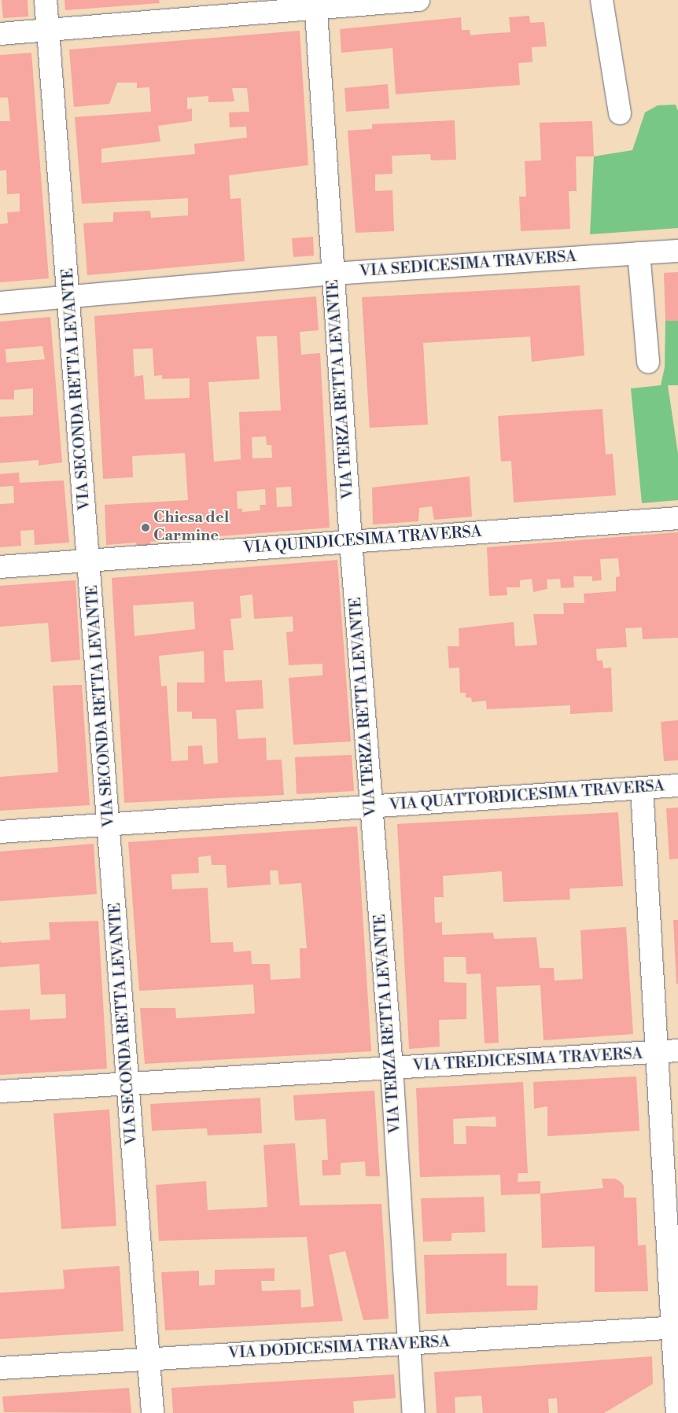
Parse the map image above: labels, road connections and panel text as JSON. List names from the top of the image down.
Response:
{
  "streets": {
    "street": [
      "VIA SEDICESIMA TRAVERSA",
      "VIA SECONDA RETTA LEVANTE",
      "VIA TERZA RETTA LEVANTE",
      "VIA QUINDICESIMA TRAVERSA",
      "VIA QUATTORDICESIMA TRAVERSA",
      "VIA TREDICESIMA TRAVERSA",
      "VIA DODICESIMA TRAVERSA"
    ]
  },
  "crossings": [
    ["VIA SEDICESIMA TRAVERSA", "VIA SECONDA RETTA LEVANTE"],
    ["VIA SEDICESIMA TRAVERSA", "VIA TERZA RETTA LEVANTE"],
    ["VIA SECONDA RETTA LEVANTE", "VIA QUINDICESIMA TRAVERSA"],
    ["VIA SECONDA RETTA LEVANTE", "VIA QUATTORDICESIMA TRAVERSA"],
    ["VIA SECONDA RETTA LEVANTE", "VIA TREDICESIMA TRAVERSA"],
    ["VIA SECONDA RETTA LEVANTE", "VIA DODICESIMA TRAVERSA"],
    ["VIA TERZA RETTA LEVANTE", "VIA QUINDICESIMA TRAVERSA"],
    ["VIA TERZA RETTA LEVANTE", "VIA QUATTORDICESIMA TRAVERSA"],
    ["VIA TERZA RETTA LEVANTE", "VIA TREDICESIMA TRAVERSA"],
    ["VIA TERZA RETTA LEVANTE", "VIA DODICESIMA TRAVERSA"]
  ],
  "places": ["Chiesa del Carmine"]
}
